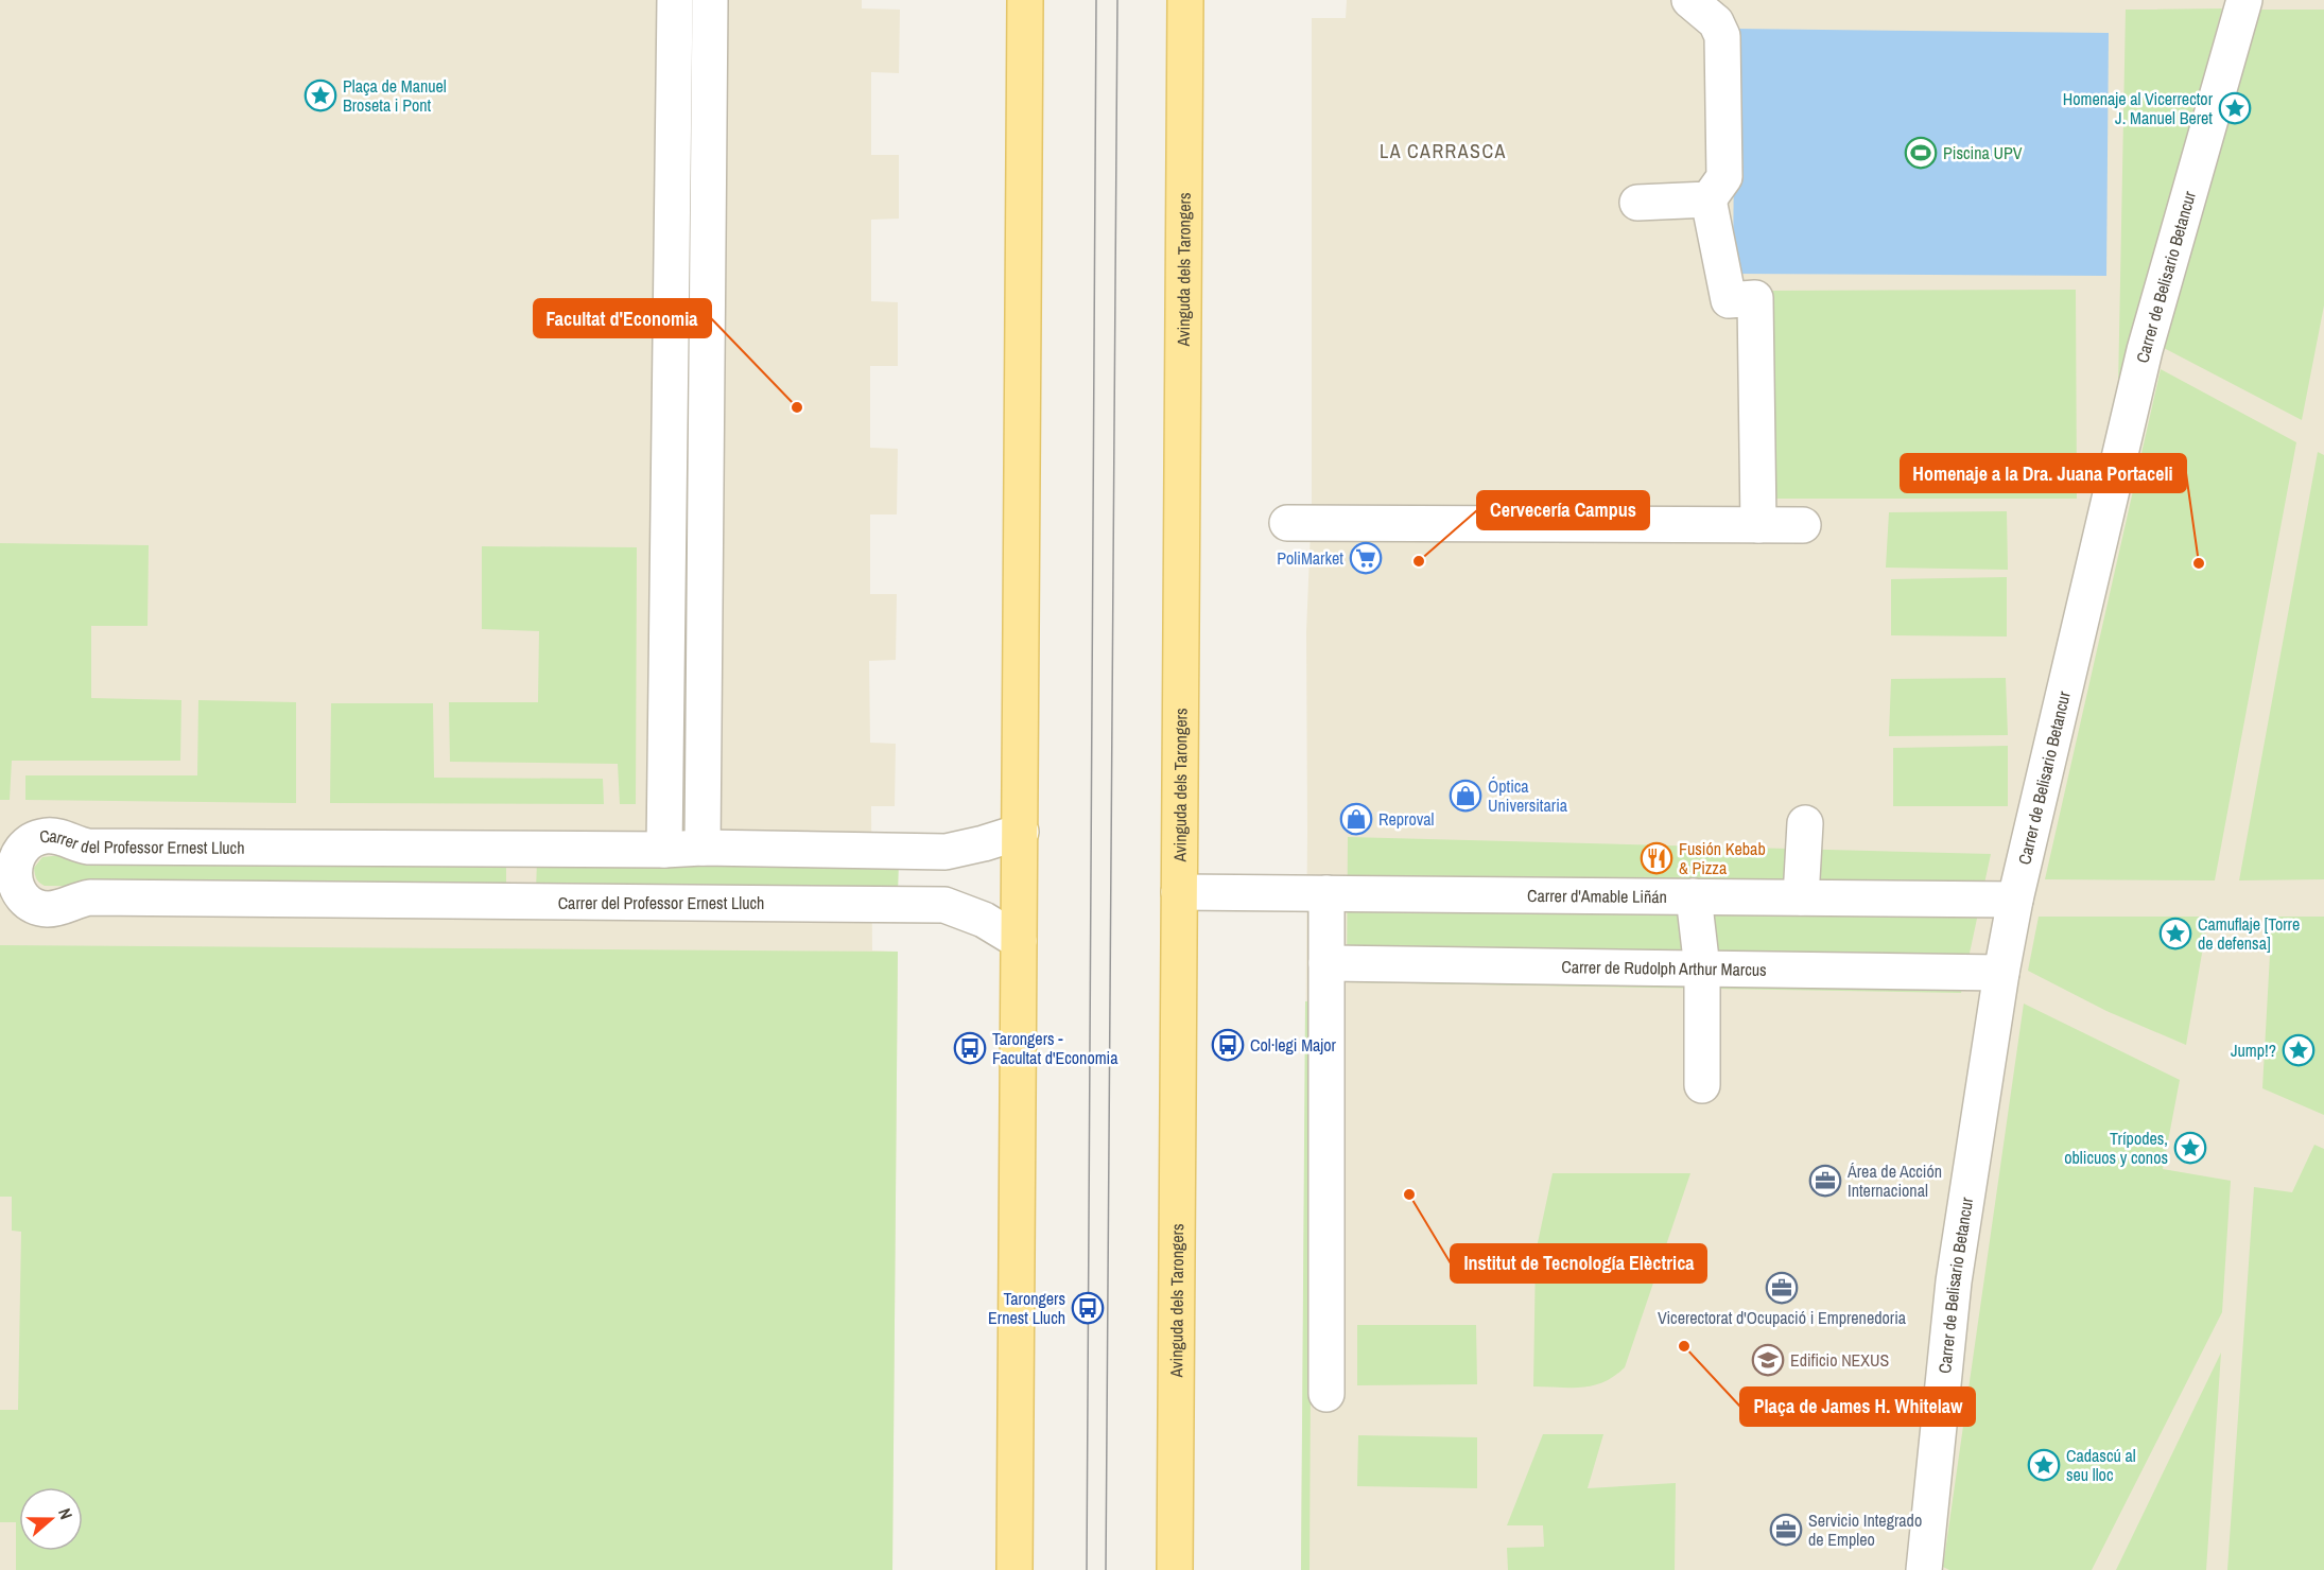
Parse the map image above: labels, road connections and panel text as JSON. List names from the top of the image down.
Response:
{
  "streets": {
    "main road": ["Avinguda dels Tarongers"],
    "street": [
      "Carrer de Belisario Betancur",
      "Carrer del Professor Ernest Lluch",
      "Carrer d'Amable Liñán",
      "Carrer de Rudolph Arthur Marcus"
    ]
  },
  "crossings": [
    ["Avinguda dels Tarongers", "Carrer d'Amable Liñán"],
    ["Carrer de Belisario Betancur", "Carrer d'Amable Liñán"],
    ["Carrer de Belisario Betancur", "Carrer de Rudolph Arthur Marcus"]
  ],
  "districts": ["LA CARRASCA"],
  "places": {
    "place": [
      "Plaça de Manuel Broseta i Pont",
      "Homenaje al Vicerrector J. Manuel Beret",
      "Camuflaje [Torre de defensa]",
      "Jump!?",
      "Trípodes, oblicuos y conos",
      "Cadascú al seu lloc"
    ],
    "sports": ["Piscina UPV"],
    "other": [
      "Facultat d'Economia",
      "Cervecería Campus",
      "Homenaje a la Dra. Juana Portaceli",
      "Institut de Tecnología Elèctrica",
      "Plaça de James H. Whitelaw"
    ],
    "supermarket": ["PoliMarket"],
    "shop": ["Óptica Universitaria", "Reproval"],
    "restaurant": ["Fusión Kebab & Pizza"],
    "bus stop": ["Col·legi Major", "Tarongers - Facultat d'Economia", "Tarongers Ernest Lluch"],
    "office": ["Área de Acción Internacional", "Vicerectorat d'Ocupació i Emprenedoria", "Servicio Integrado de Empleo"],
    "school or university": ["Edificio NEXUS"]
  },
  "north": "right"
}
